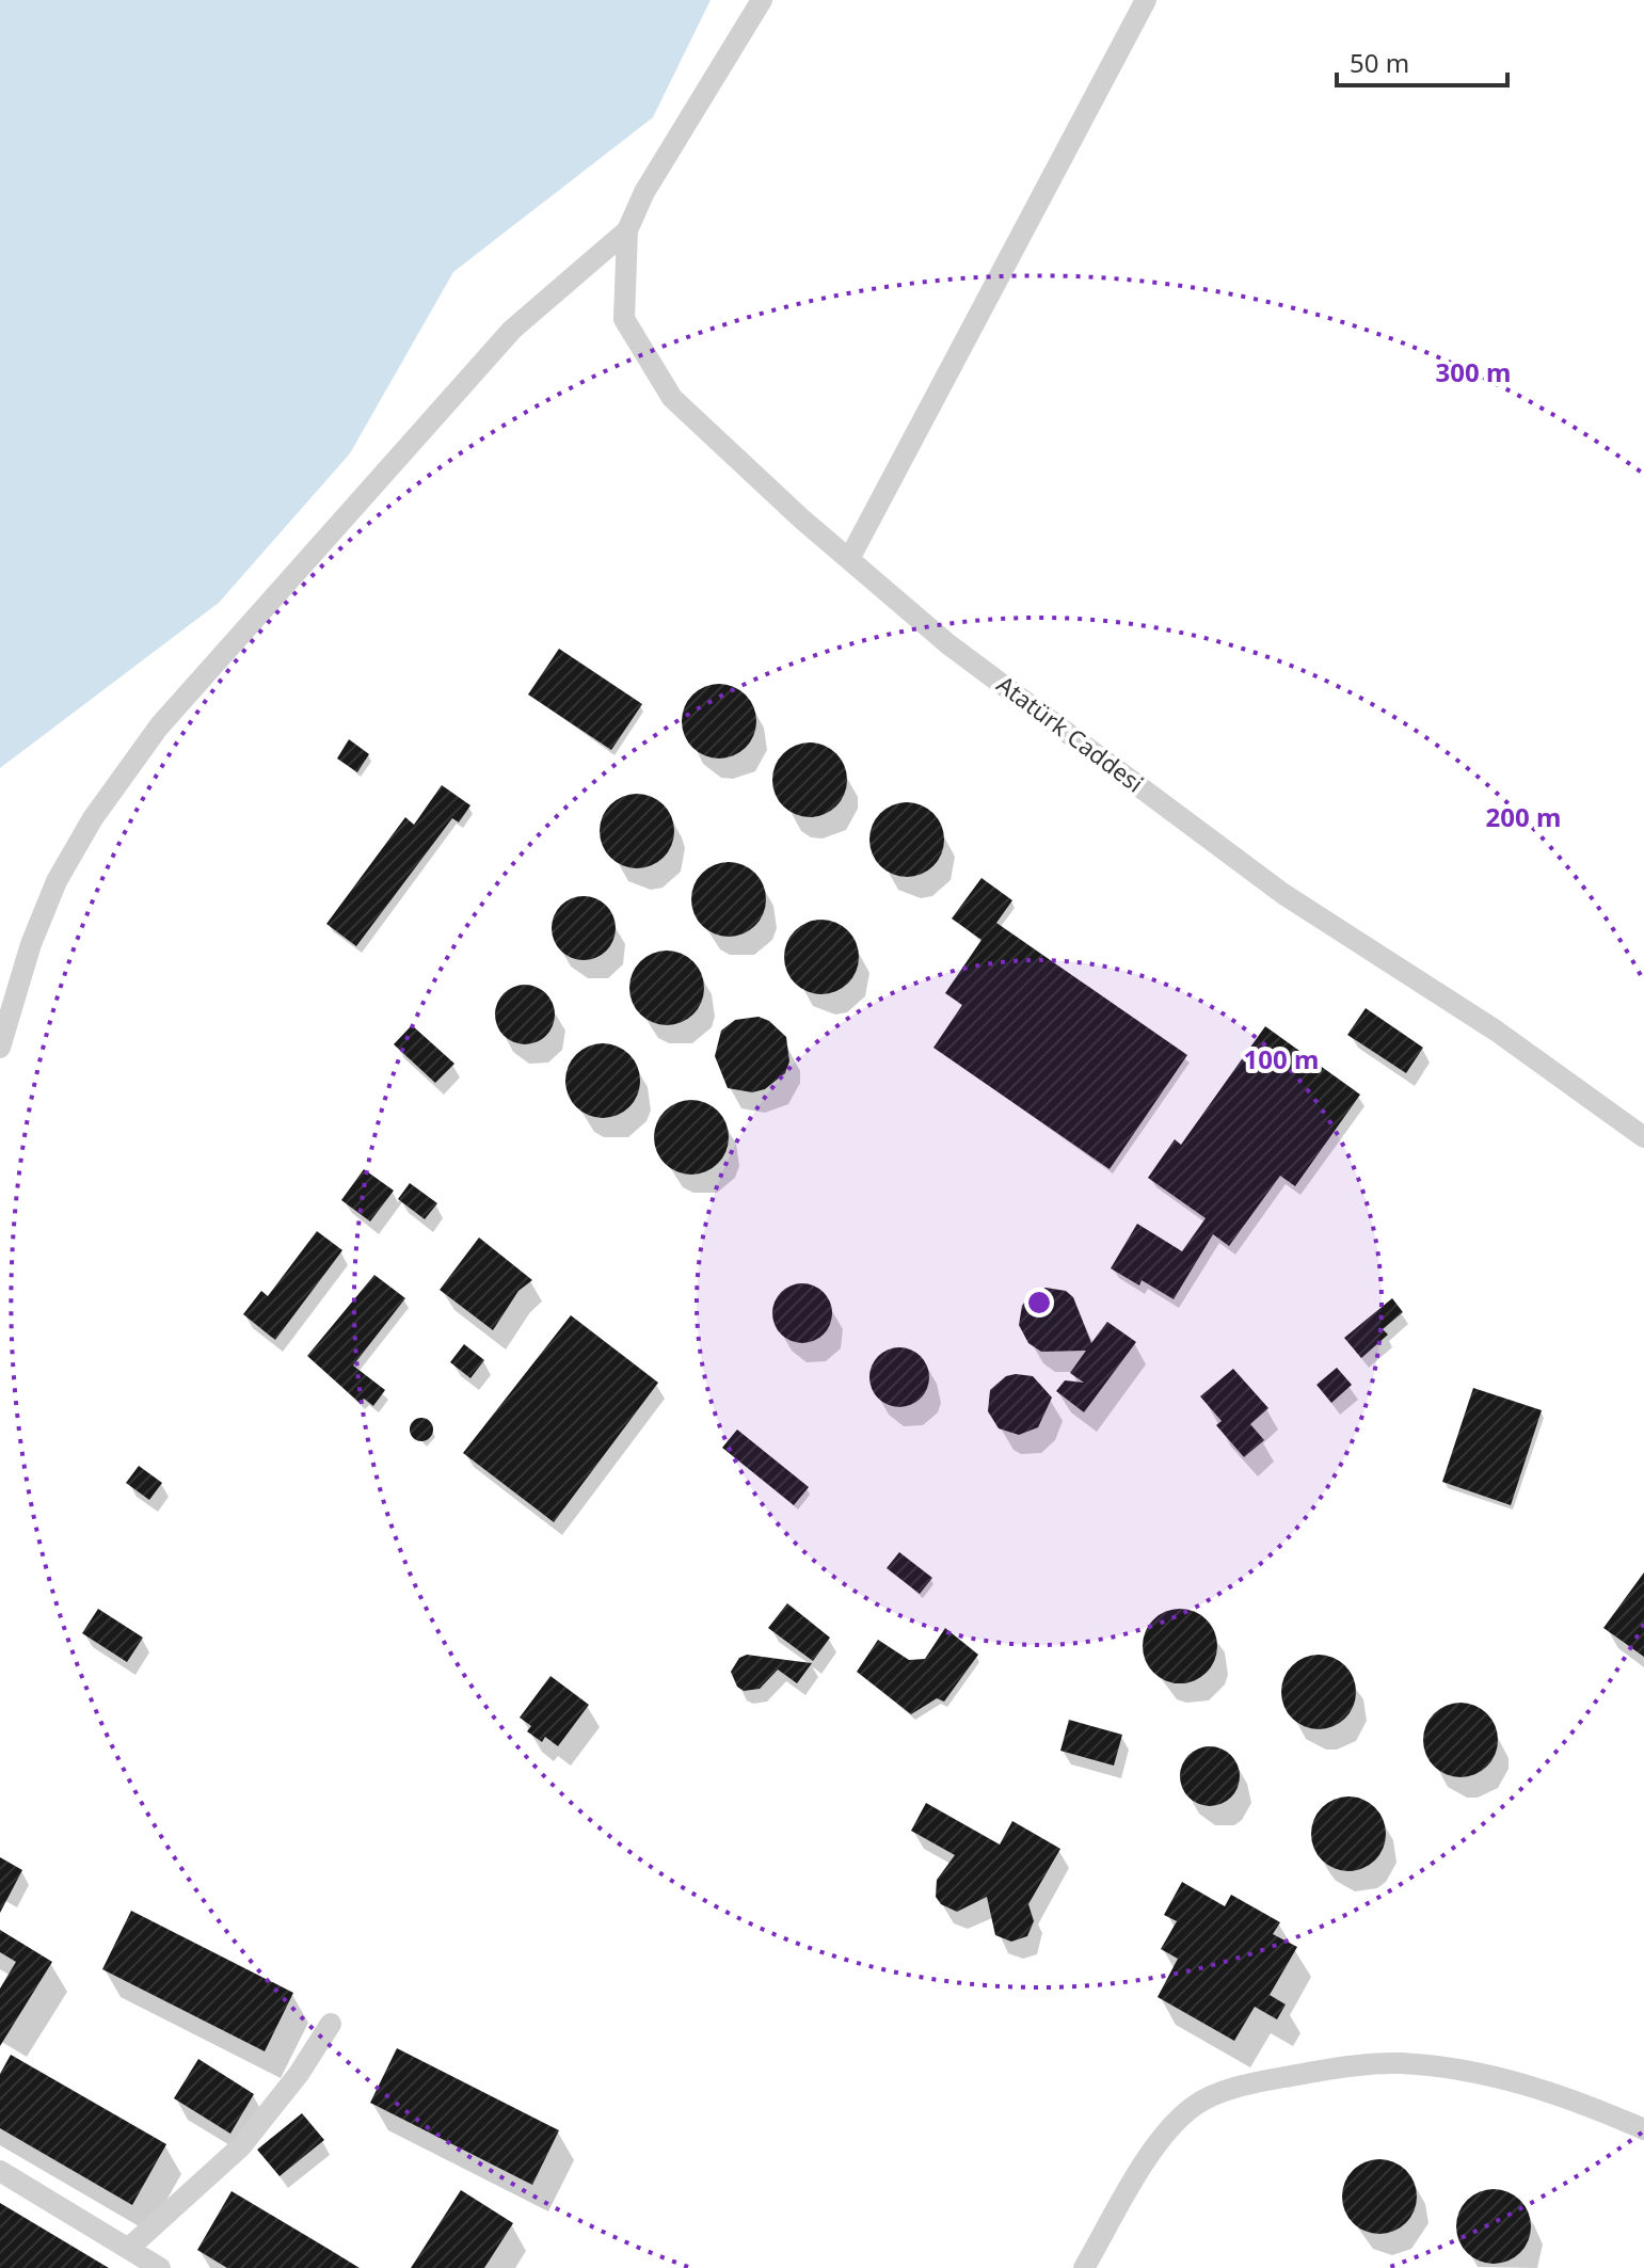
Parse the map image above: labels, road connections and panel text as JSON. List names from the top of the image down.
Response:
{
  "streets": {
    "street": ["Atatürk Caddesi"]
  },
  "scale_bar": "50 m",
  "rings": ["300 m", "200 m", "100 m"]
}
